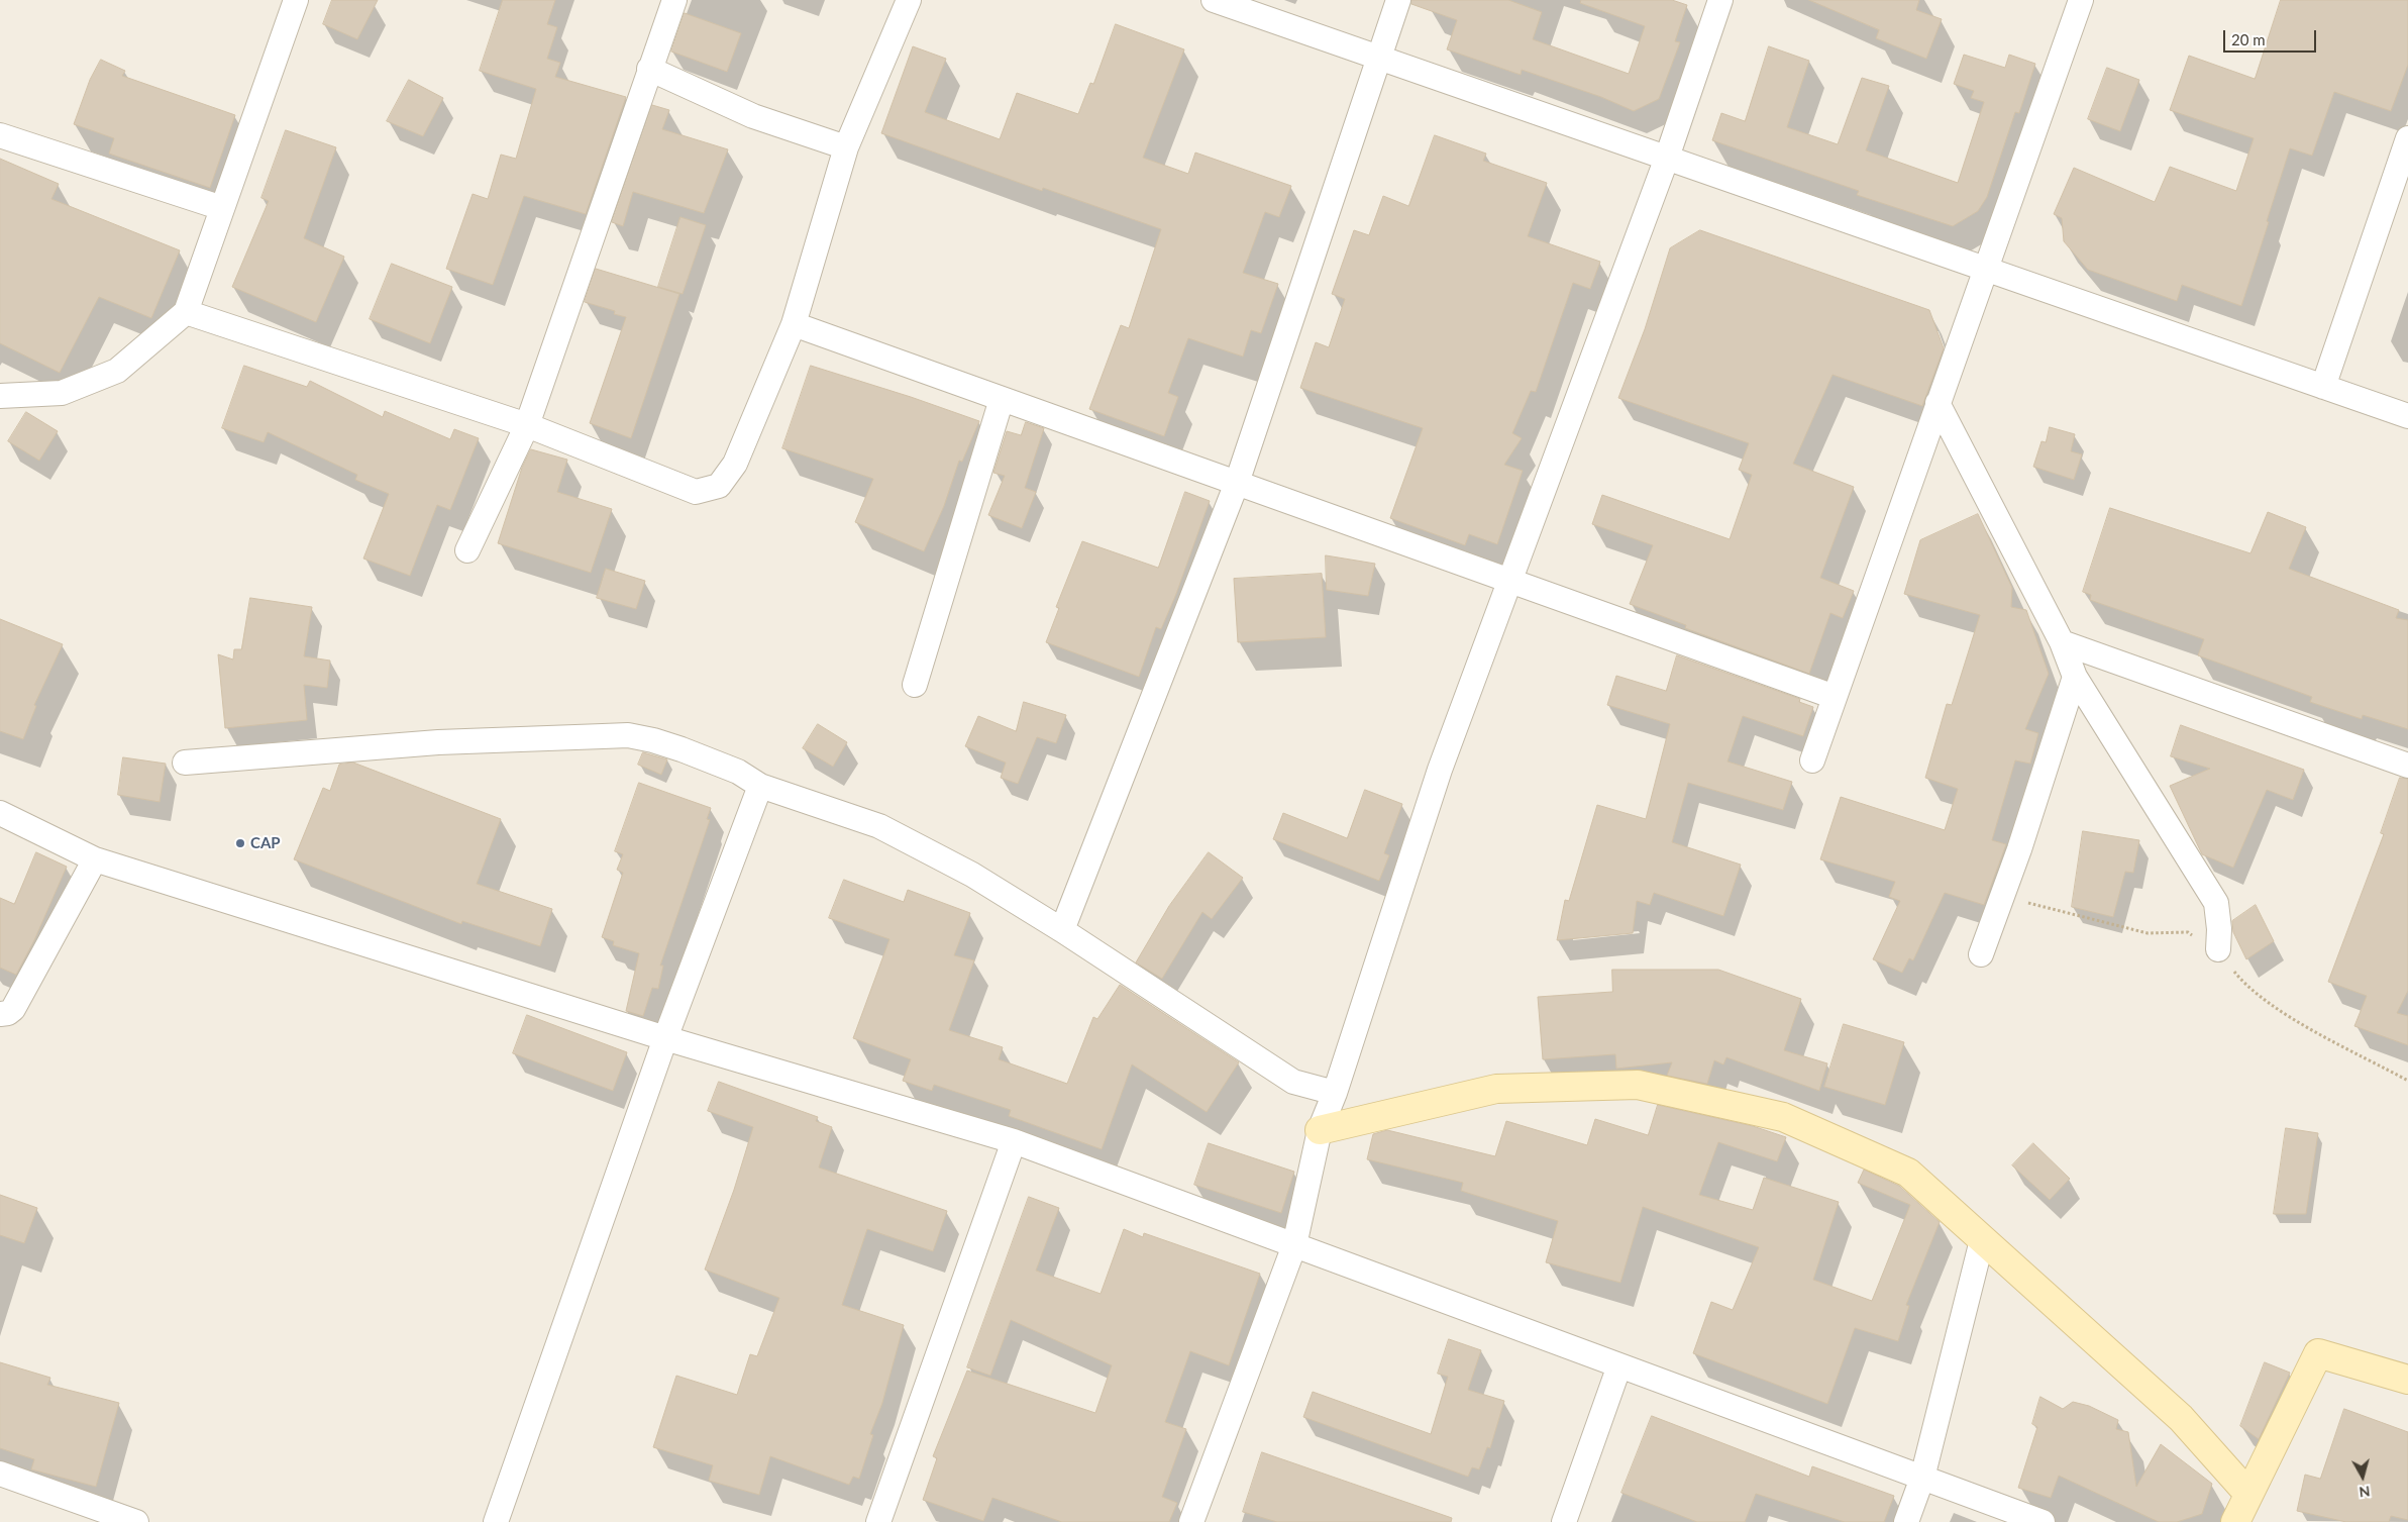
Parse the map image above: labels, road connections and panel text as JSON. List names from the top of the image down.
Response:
{
  "places": ["CAP"],
  "scale_bar": "20 m",
  "north": "bottom"
}
